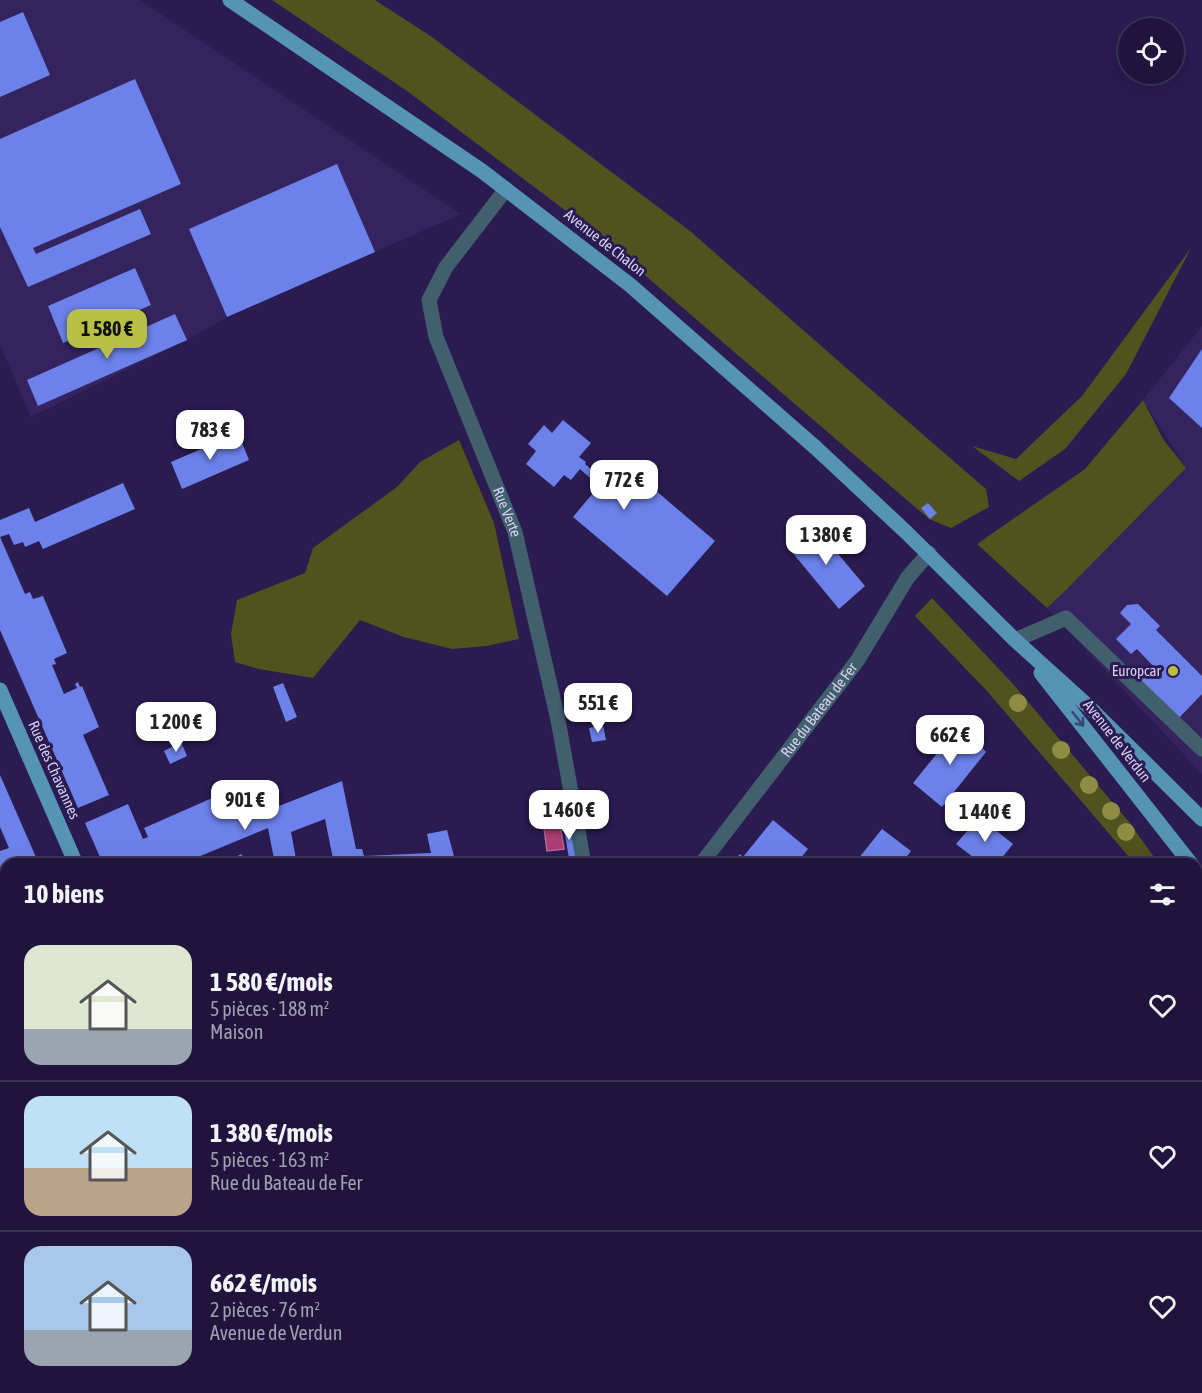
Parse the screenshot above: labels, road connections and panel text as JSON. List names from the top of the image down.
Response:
{
  "streets": {
    "main road": ["Avenue de Chalon", "Avenue de Verdun", "Rue des Chavannes"],
    "street": ["Rue Verte", "Rue du Bateau de Fer"]
  },
  "crossings": [
    ["Avenue de Chalon", "Rue Verte"],
    ["Avenue de Chalon", "Rue du Bateau de Fer"],
    ["Avenue de Chalon", "Avenue de Verdun"],
    ["Rue du Bateau de Fer", "Avenue de Verdun"]
  ],
  "places": ["Europcar"],
  "page": {
    "price": [
      "1 580 €",
      "783 €",
      "772 €",
      "1 380 €",
      "551 €",
      "1 200 €",
      "662 €",
      "901 €",
      "1 460 €",
      "1 440 €"
    ],
    "heading": "10 biens",
    "list": [
      {
        "name": "1 580 €/mois",
        "note": "5 pièces · 188 m² · Maison"
      },
      {
        "name": "1 380 €/mois",
        "note": "5 pièces · 163 m² · Rue du Bateau de Fer"
      },
      {
        "name": "662 €/mois",
        "note": "2 pièces · 76 m² · Avenue de Verdun"
      }
    ]
  }
}
